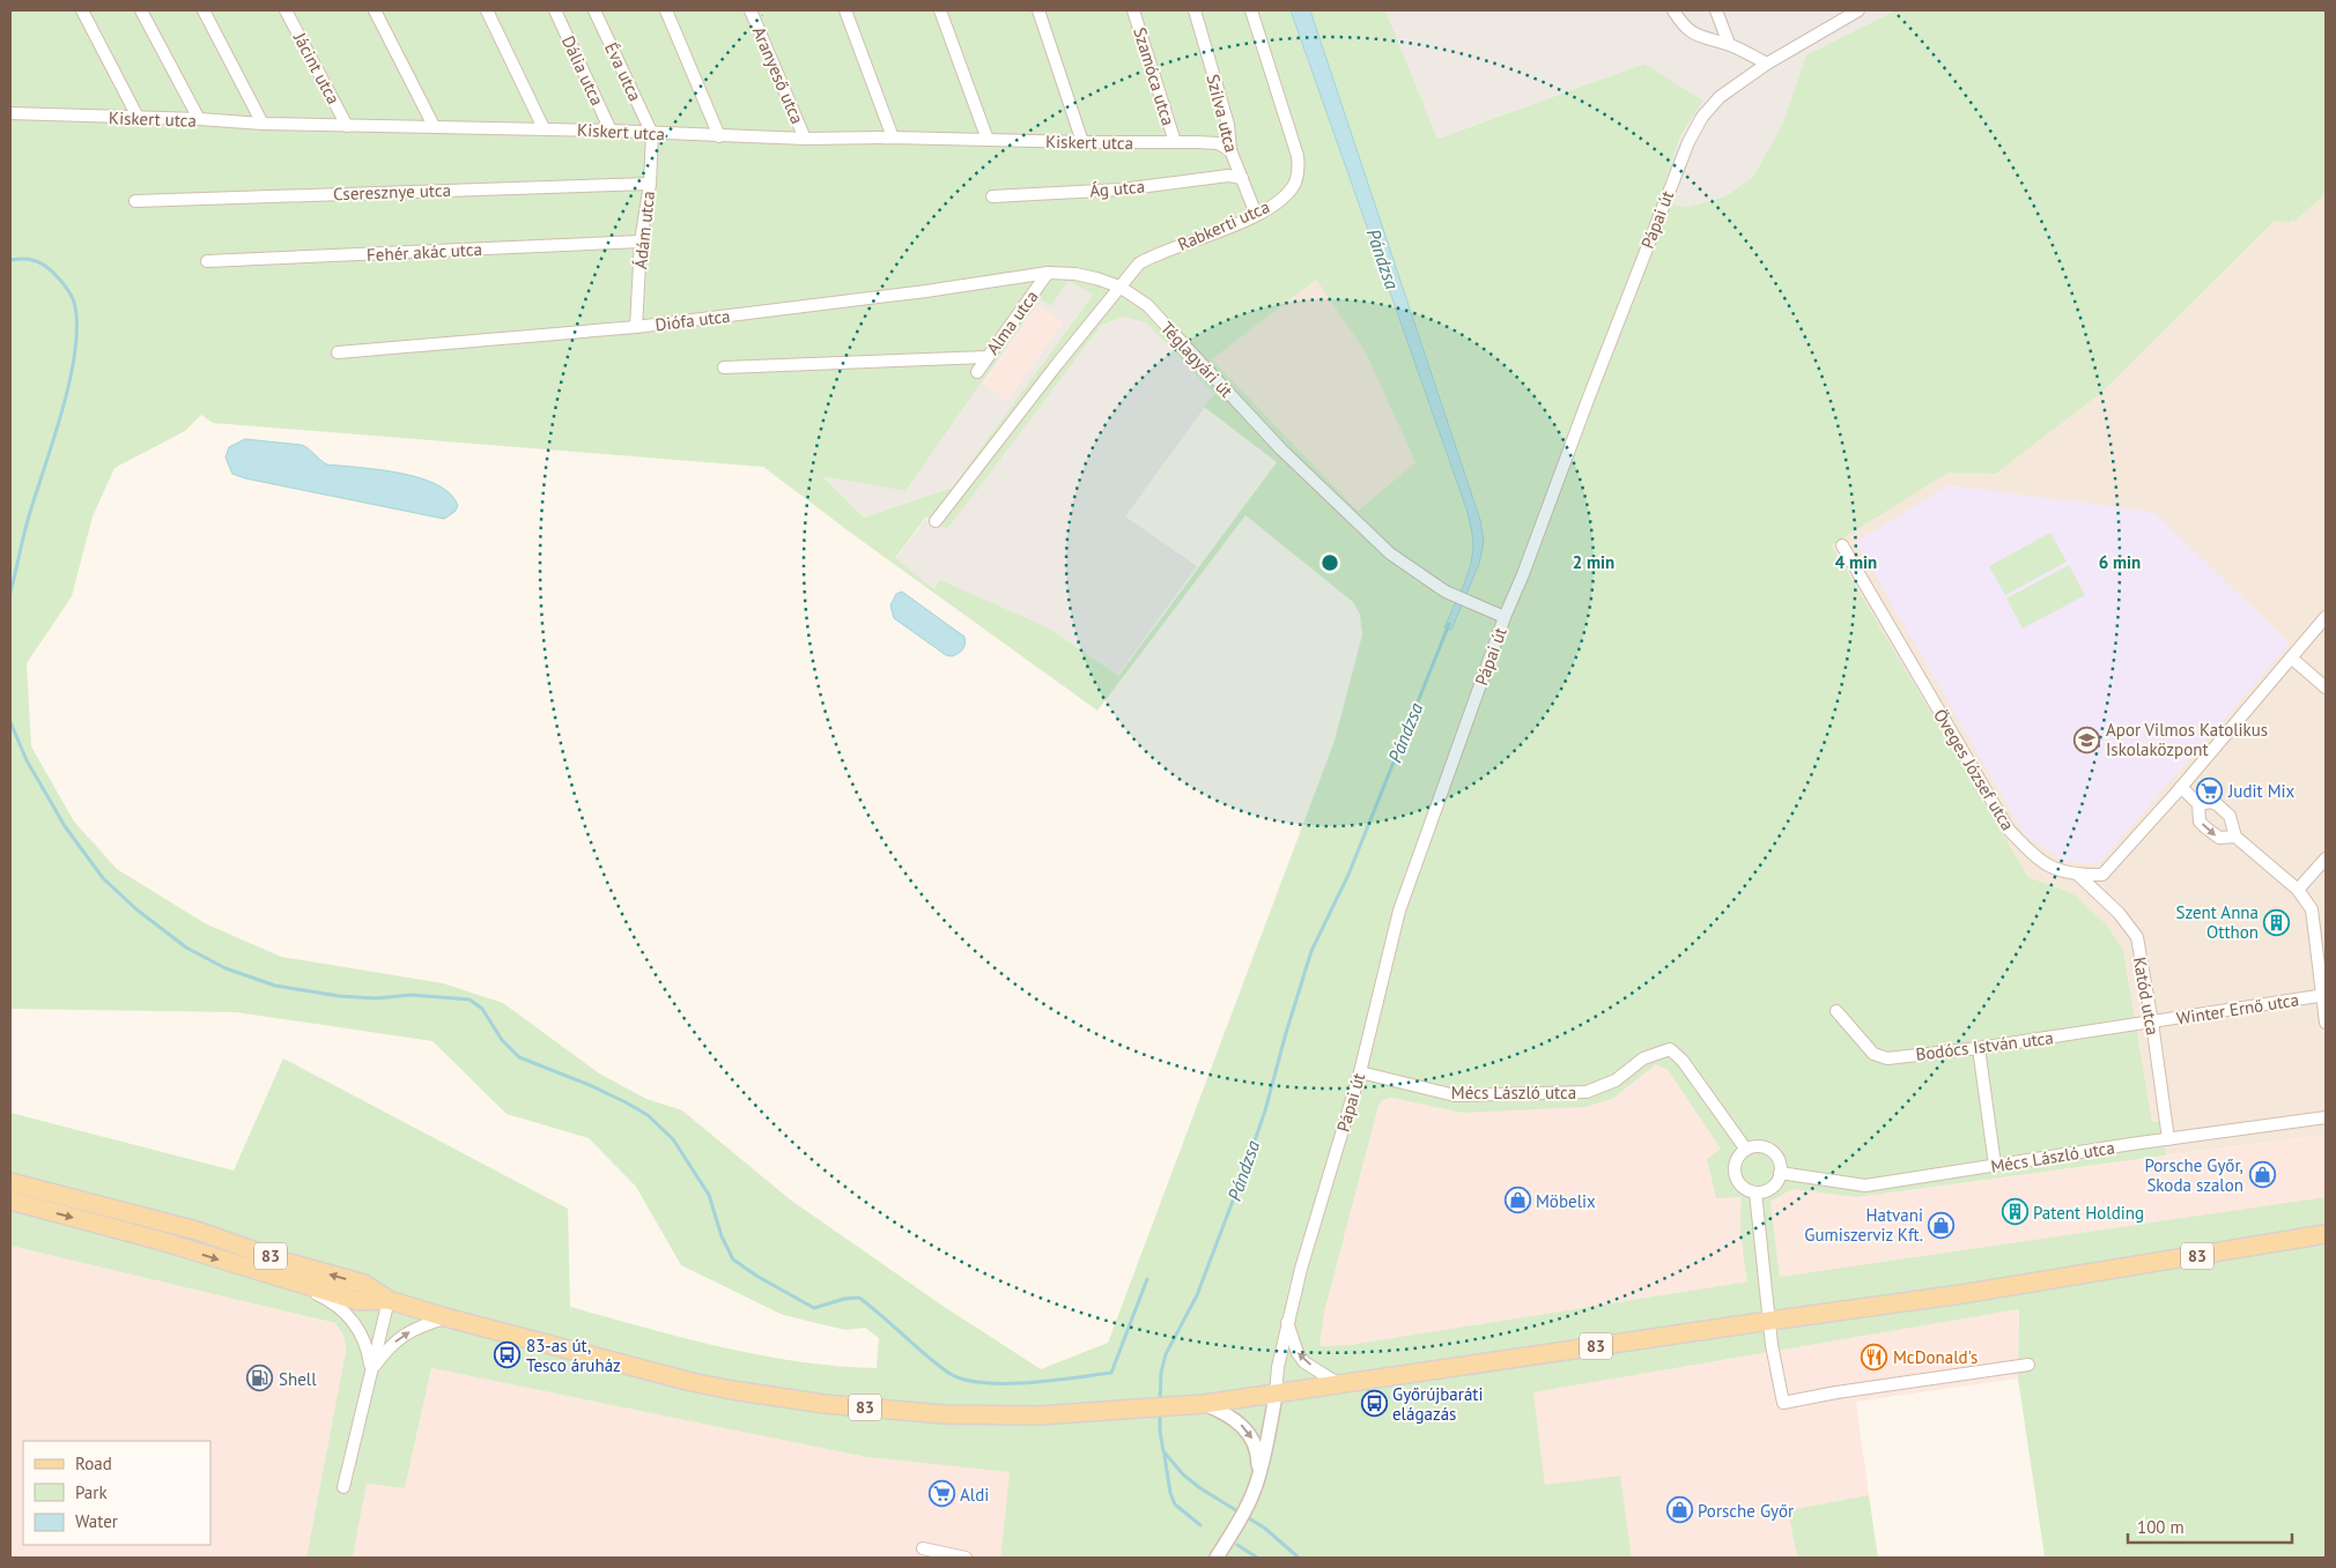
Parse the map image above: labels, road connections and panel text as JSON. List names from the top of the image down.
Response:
{
  "streets": {
    "main road": ["83"],
    "street": [
      "Jácint utca",
      "Dália utca",
      "Éva utca",
      "Aranyeső utca",
      "Szamóca utca",
      "Szilva utca",
      "Kiskert utca",
      "Ág utca",
      "Cseresznye utca",
      "Pápai út",
      "Rabkerti utca",
      "Ádám utca",
      "Fehér akác utca",
      "Diófa utca",
      "Alma utca",
      "Téglagyári út",
      "Öveges József utca",
      "Katód utca",
      "Winter Ernő utca",
      "Bodócs István utca",
      "Mécs László utca"
    ]
  },
  "crossings": [
    ["Jácint utca", "Kiskert utca"],
    ["Dália utca", "Kiskert utca"],
    ["Éva utca", "Kiskert utca"],
    ["Éva utca", "Ádám utca"],
    ["Aranyeső utca", "Kiskert utca"],
    ["Szamóca utca", "Kiskert utca"],
    ["Szilva utca", "Kiskert utca"],
    ["Szilva utca", "Ág utca"],
    ["Szilva utca", "Rabkerti utca"],
    ["Kiskert utca", "Ádám utca"],
    ["Cseresznye utca", "Ádám utca"],
    ["Pápai út", "Téglagyári út"],
    ["Pápai út", "Mécs László utca"],
    ["Pápai út", "83"],
    ["Rabkerti utca", "Téglagyári út"],
    ["Ádám utca", "Fehér akác utca"],
    ["Ádám utca", "Diófa utca"],
    ["Diófa utca", "Alma utca"],
    ["Öveges József utca", "Katód utca"],
    ["Katód utca", "Winter Ernő utca"],
    ["Katód utca", "Bodócs István utca"],
    ["Katód utca", "Mécs László utca"],
    ["Winter Ernő utca", "Bodócs István utca"]
  ],
  "water": ["Pándzsa"],
  "places": {
    "school or university": ["Apor Vilmos Katolikus Iskolaközpont"],
    "supermarket": ["Judit Mix", "Aldi"],
    "building": ["Szent Anna Otthon", "Patent Holding"],
    "shop": [
      "Porsche Győr, Skoda szalon",
      "Möbelix",
      "Hatvani Gumiszerviz Kft.",
      "Porsche Győr"
    ],
    "bus stop": ["83-as út, Tesco áruház", "Győrújbaráti elágazás"],
    "restaurant": ["McDonald's"],
    "fuel station": ["Shell"]
  },
  "legend": ["Road", "Park", "Water"],
  "scale_bar": "100 m",
  "rings": ["2 min", "4 min", "6 min"]
}
